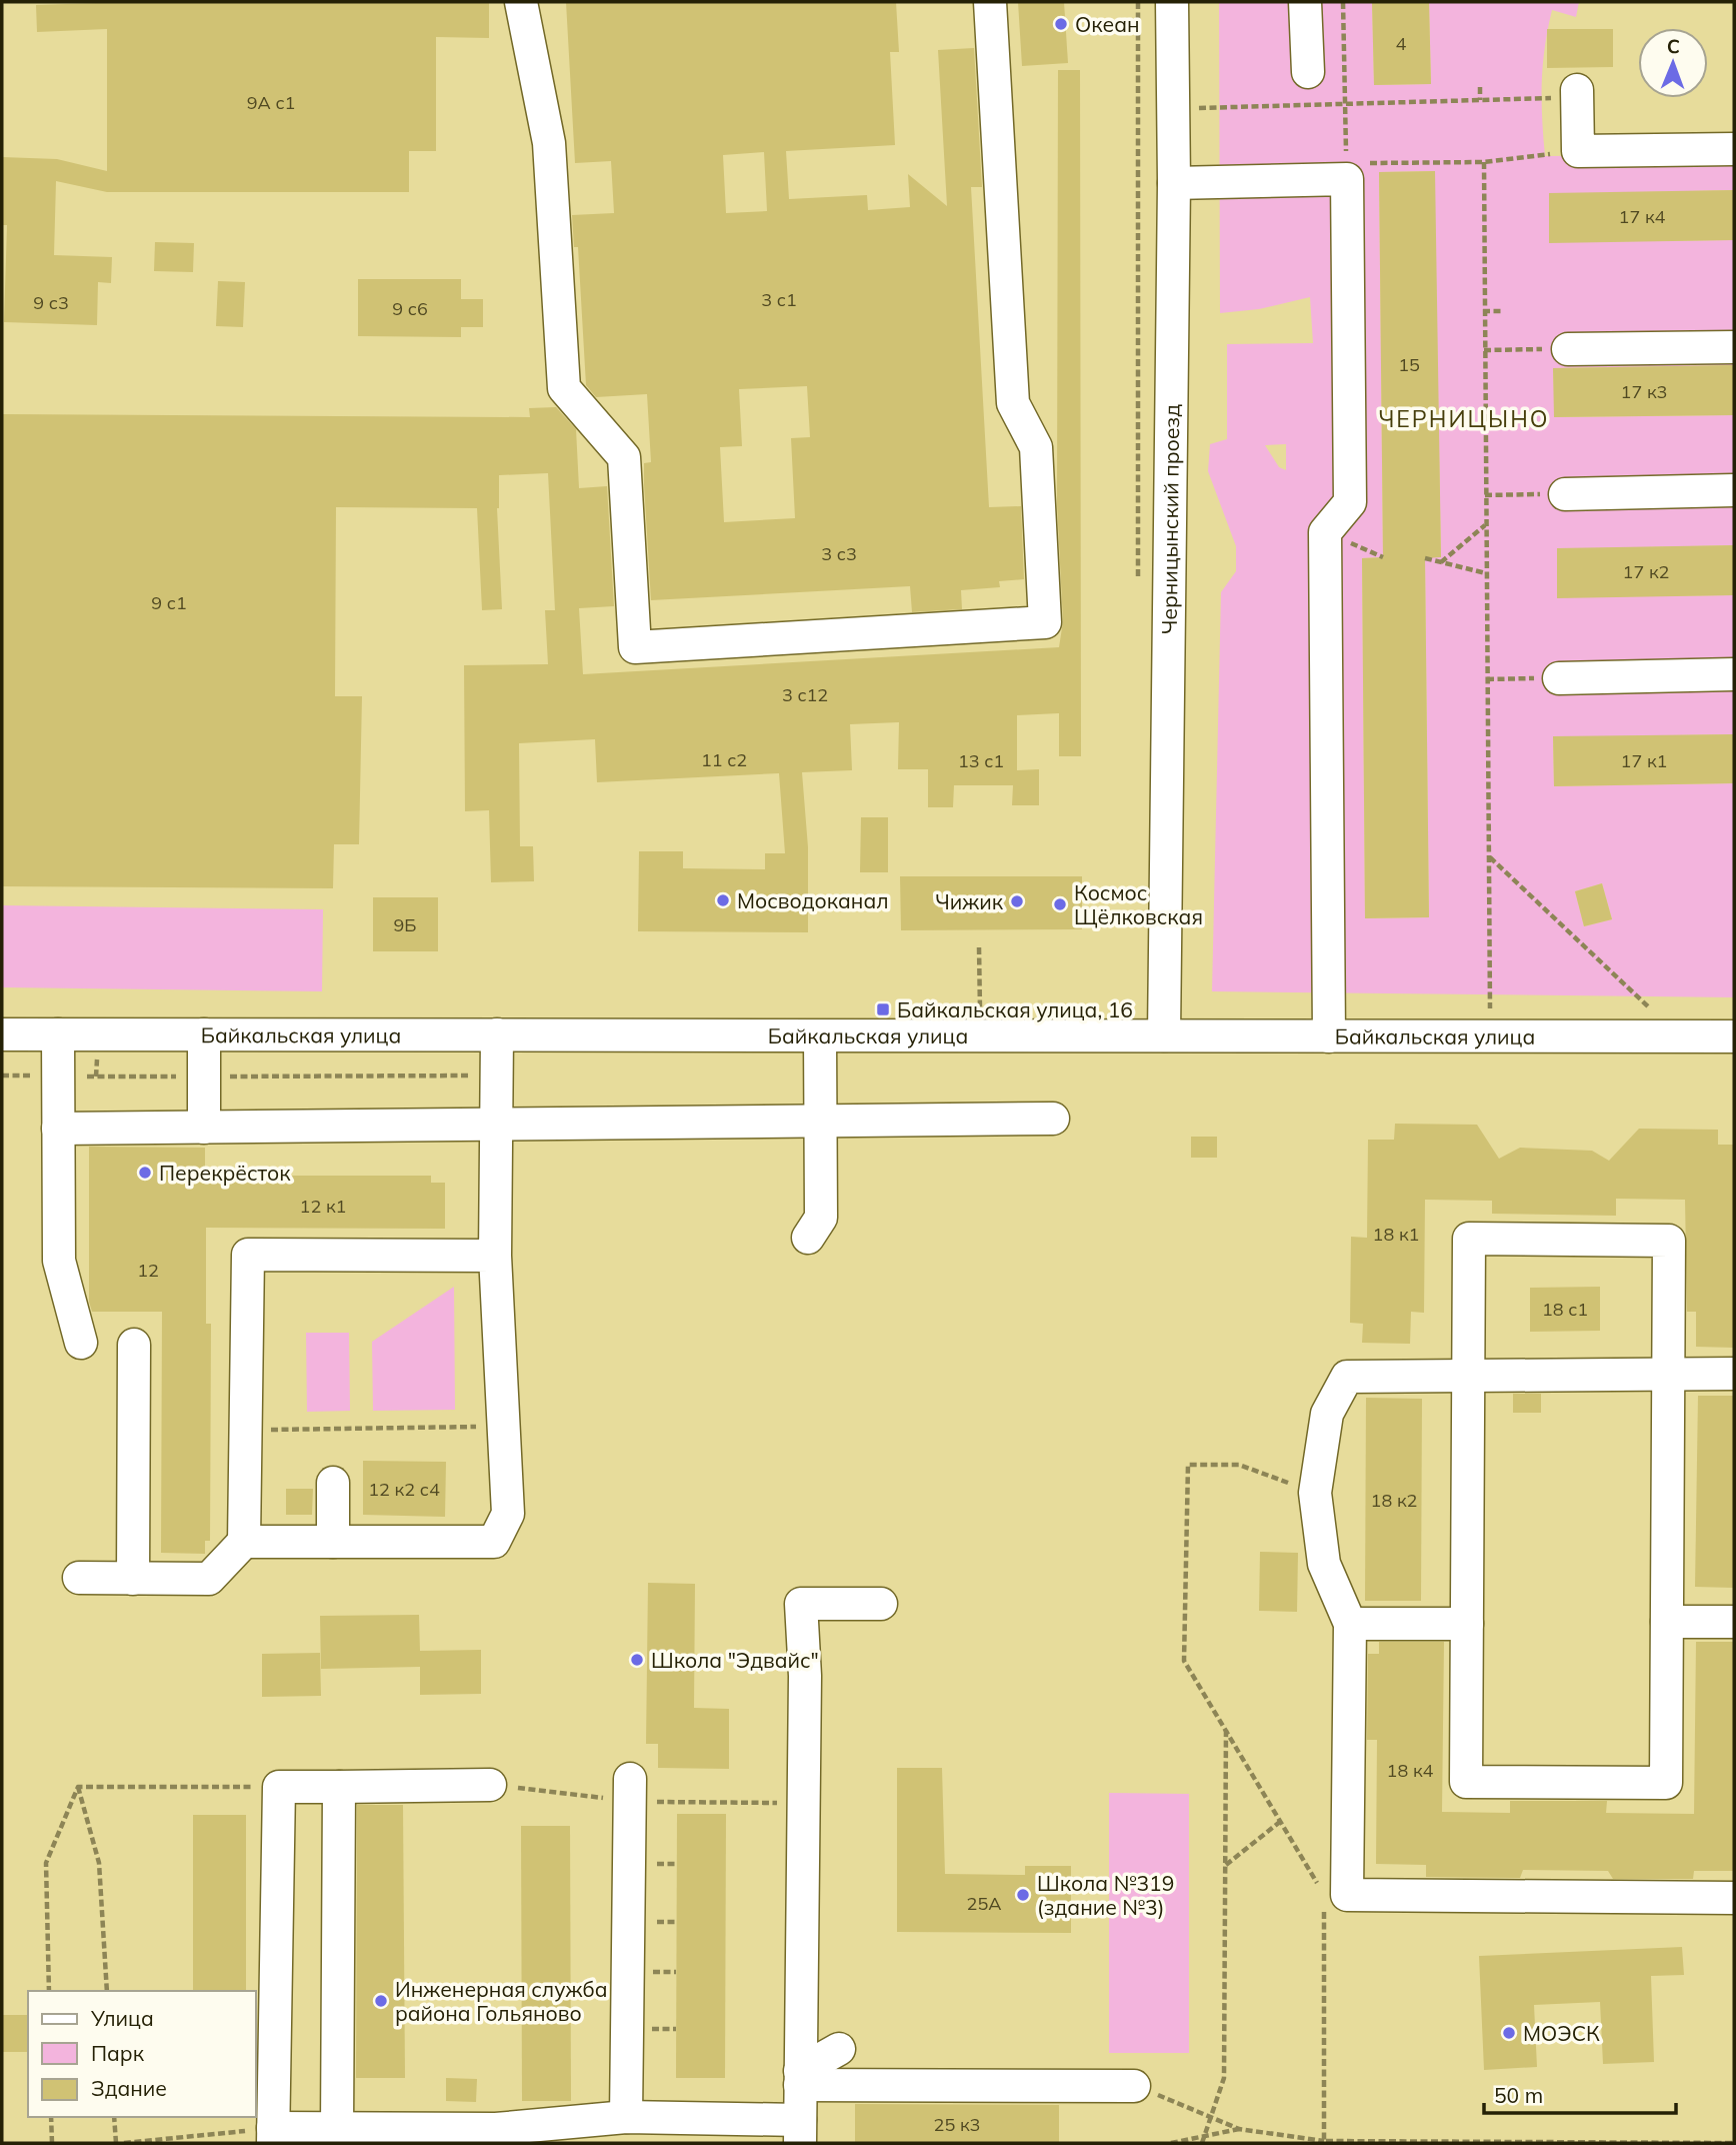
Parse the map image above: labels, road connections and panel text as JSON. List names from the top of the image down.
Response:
{
  "streets": {
    "street": ["Черницынский проезд", "Байкальская улица"]
  },
  "crossings": [
    ["Черницынский проезд", "Байкальская улица"]
  ],
  "districts": ["ЧЕРНИЦЫНО"],
  "places": {
    "other": [
      "Океан",
      "Мосводоканал",
      "Чижик",
      "Космос Щёлковская",
      "Перекрёсток",
      "Школа \"Эдвайс\"",
      "Школа №319 (здание №3)",
      "Инженерная служба района Гольяново",
      "МОЭСК"
    ],
    "transit": ["Байкальская улица, 16"]
  },
  "house_numbers": [
    "4",
    "9А с1",
    "17 к4",
    "3 с1",
    "9 с3",
    "9 с6",
    "15",
    "17 к3",
    "3 с3",
    "17 к2",
    "9 с1",
    "3 с12",
    "11 с2",
    "13 с1",
    "17 к1",
    "9Б",
    "12 к1",
    "18 к1",
    "12",
    "18 с1",
    "12 к2 с4",
    "18 к2",
    "18 к4",
    "25А",
    "25 к3"
  ],
  "legend": ["Улица", "Парк", "Здание"],
  "scale_bar": "50 m",
  "north": "top"
}
